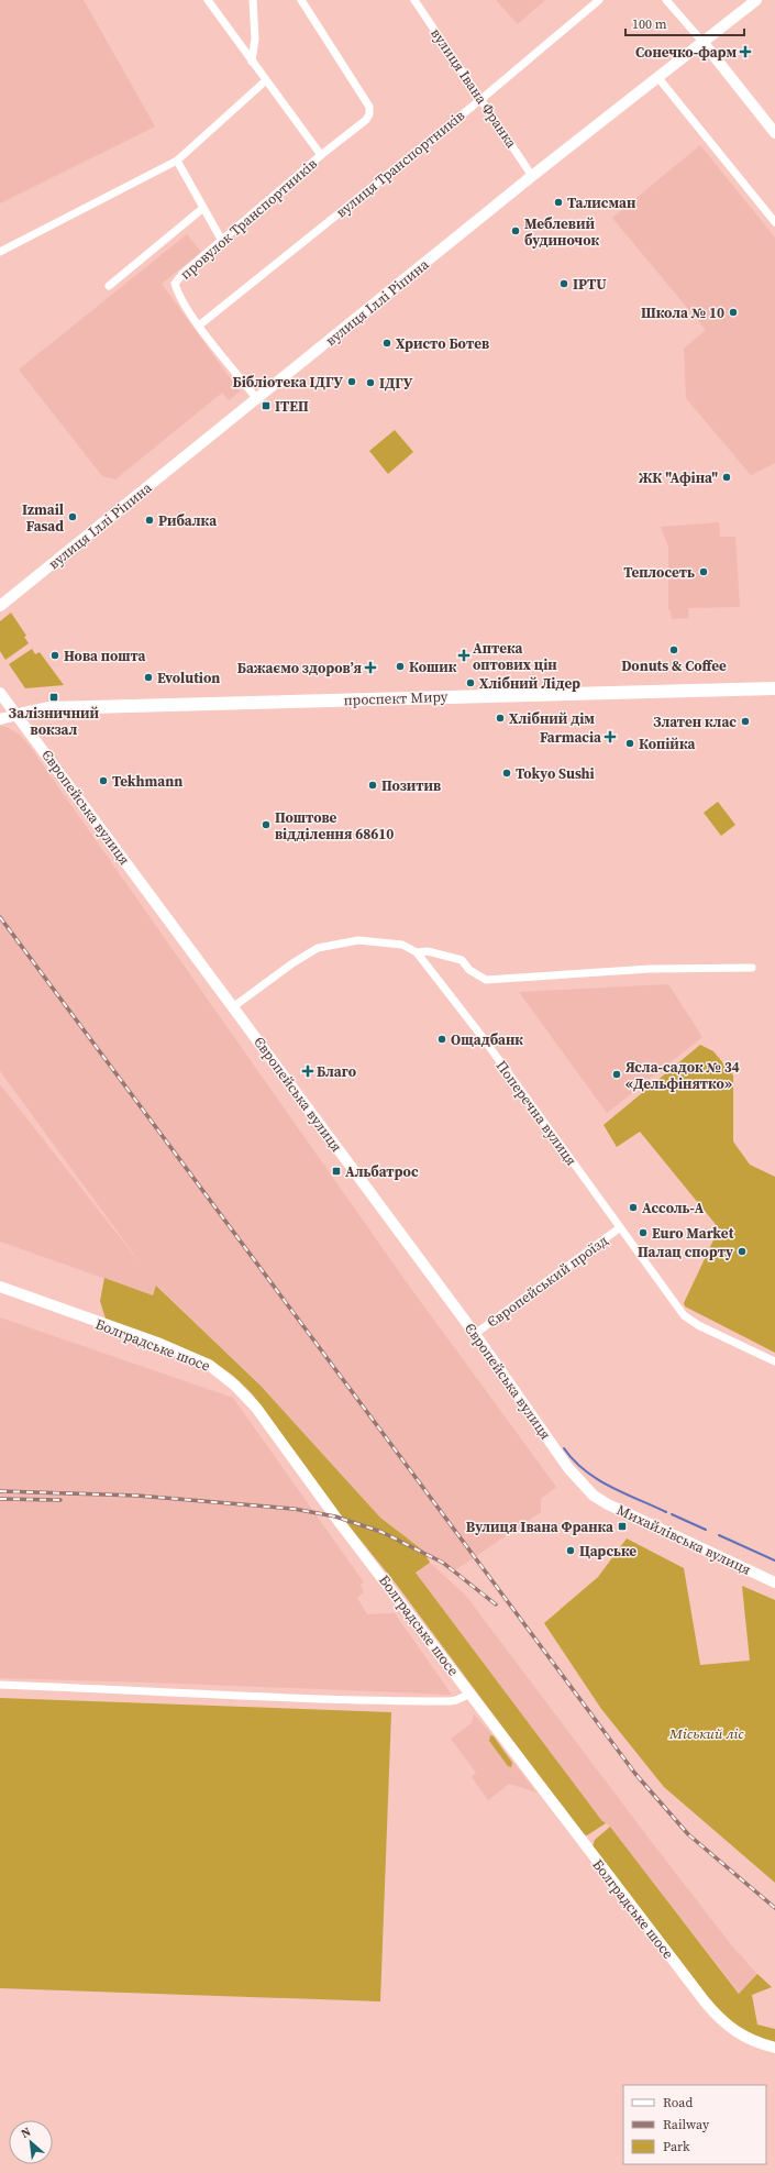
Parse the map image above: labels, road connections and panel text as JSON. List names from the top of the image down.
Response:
{
  "streets": {
    "main road": [
      "вулиця Іллі Ріпина",
      "проспект Миру",
      "Європейська вулиця",
      "Болградське шосе",
      "Михайлівська вулиця"
    ],
    "street": [
      "вулиця Івана Франка",
      "вулиця Транспортників",
      "провулок Транспортників",
      "Поперечна вулиця",
      "Європейський проїзд"
    ]
  },
  "crossings": [
    ["вулиця Івана Франка", "вулиця Транспортників"],
    ["вулиця Івана Франка", "вулиця Іллі Ріпина"],
    ["вулиця Транспортників", "провулок Транспортників"],
    ["провулок Транспортників", "вулиця Іллі Ріпина"],
    ["проспект Миру", "Європейська вулиця"],
    ["Європейська вулиця", "Європейський проїзд"],
    ["Європейська вулиця", "Михайлівська вулиця"],
    ["Поперечна вулиця", "Європейський проїзд"]
  ],
  "parks": ["Міський ліс"],
  "places": {
    "health": [
      "Сонечко-фарм",
      "Аптека оптових цін",
      "Бажаємо здоровʼя",
      "Farmacia",
      "Благо"
    ],
    "other": [
      "Талисман",
      "Меблевий будиночок",
      "IPTU",
      "Школа № 10",
      "Христо Ботев",
      "Бібліотека ІДГУ",
      "ІДГУ",
      "ЖК \"Афіна\"",
      "Izmail Fasad",
      "Рибалка",
      "Теплосеть",
      "Donuts & Coffee",
      "Нова пошта",
      "Кошик",
      "Evolution",
      "Хлібний Лідер",
      "Хлібний дім",
      "Златен клас",
      "Копійка",
      "Tokyo Sushi",
      "Tekhmann",
      "Позитив",
      "Поштове відділення 68610",
      "Ощадбанк",
      "Ясла-садок № 34 «Дельфінятко»",
      "Ассоль-А",
      "Euro Market",
      "Палац спорту",
      "Царське"
    ],
    "transit": [
      "ІТЕП",
      "Залізничний вокзал",
      "Альбатрос",
      "Вулиця Івана Франка"
    ]
  },
  "legend": ["Road", "Railway", "Park"],
  "scale_bar": "100 m",
  "north": "top left"
}
